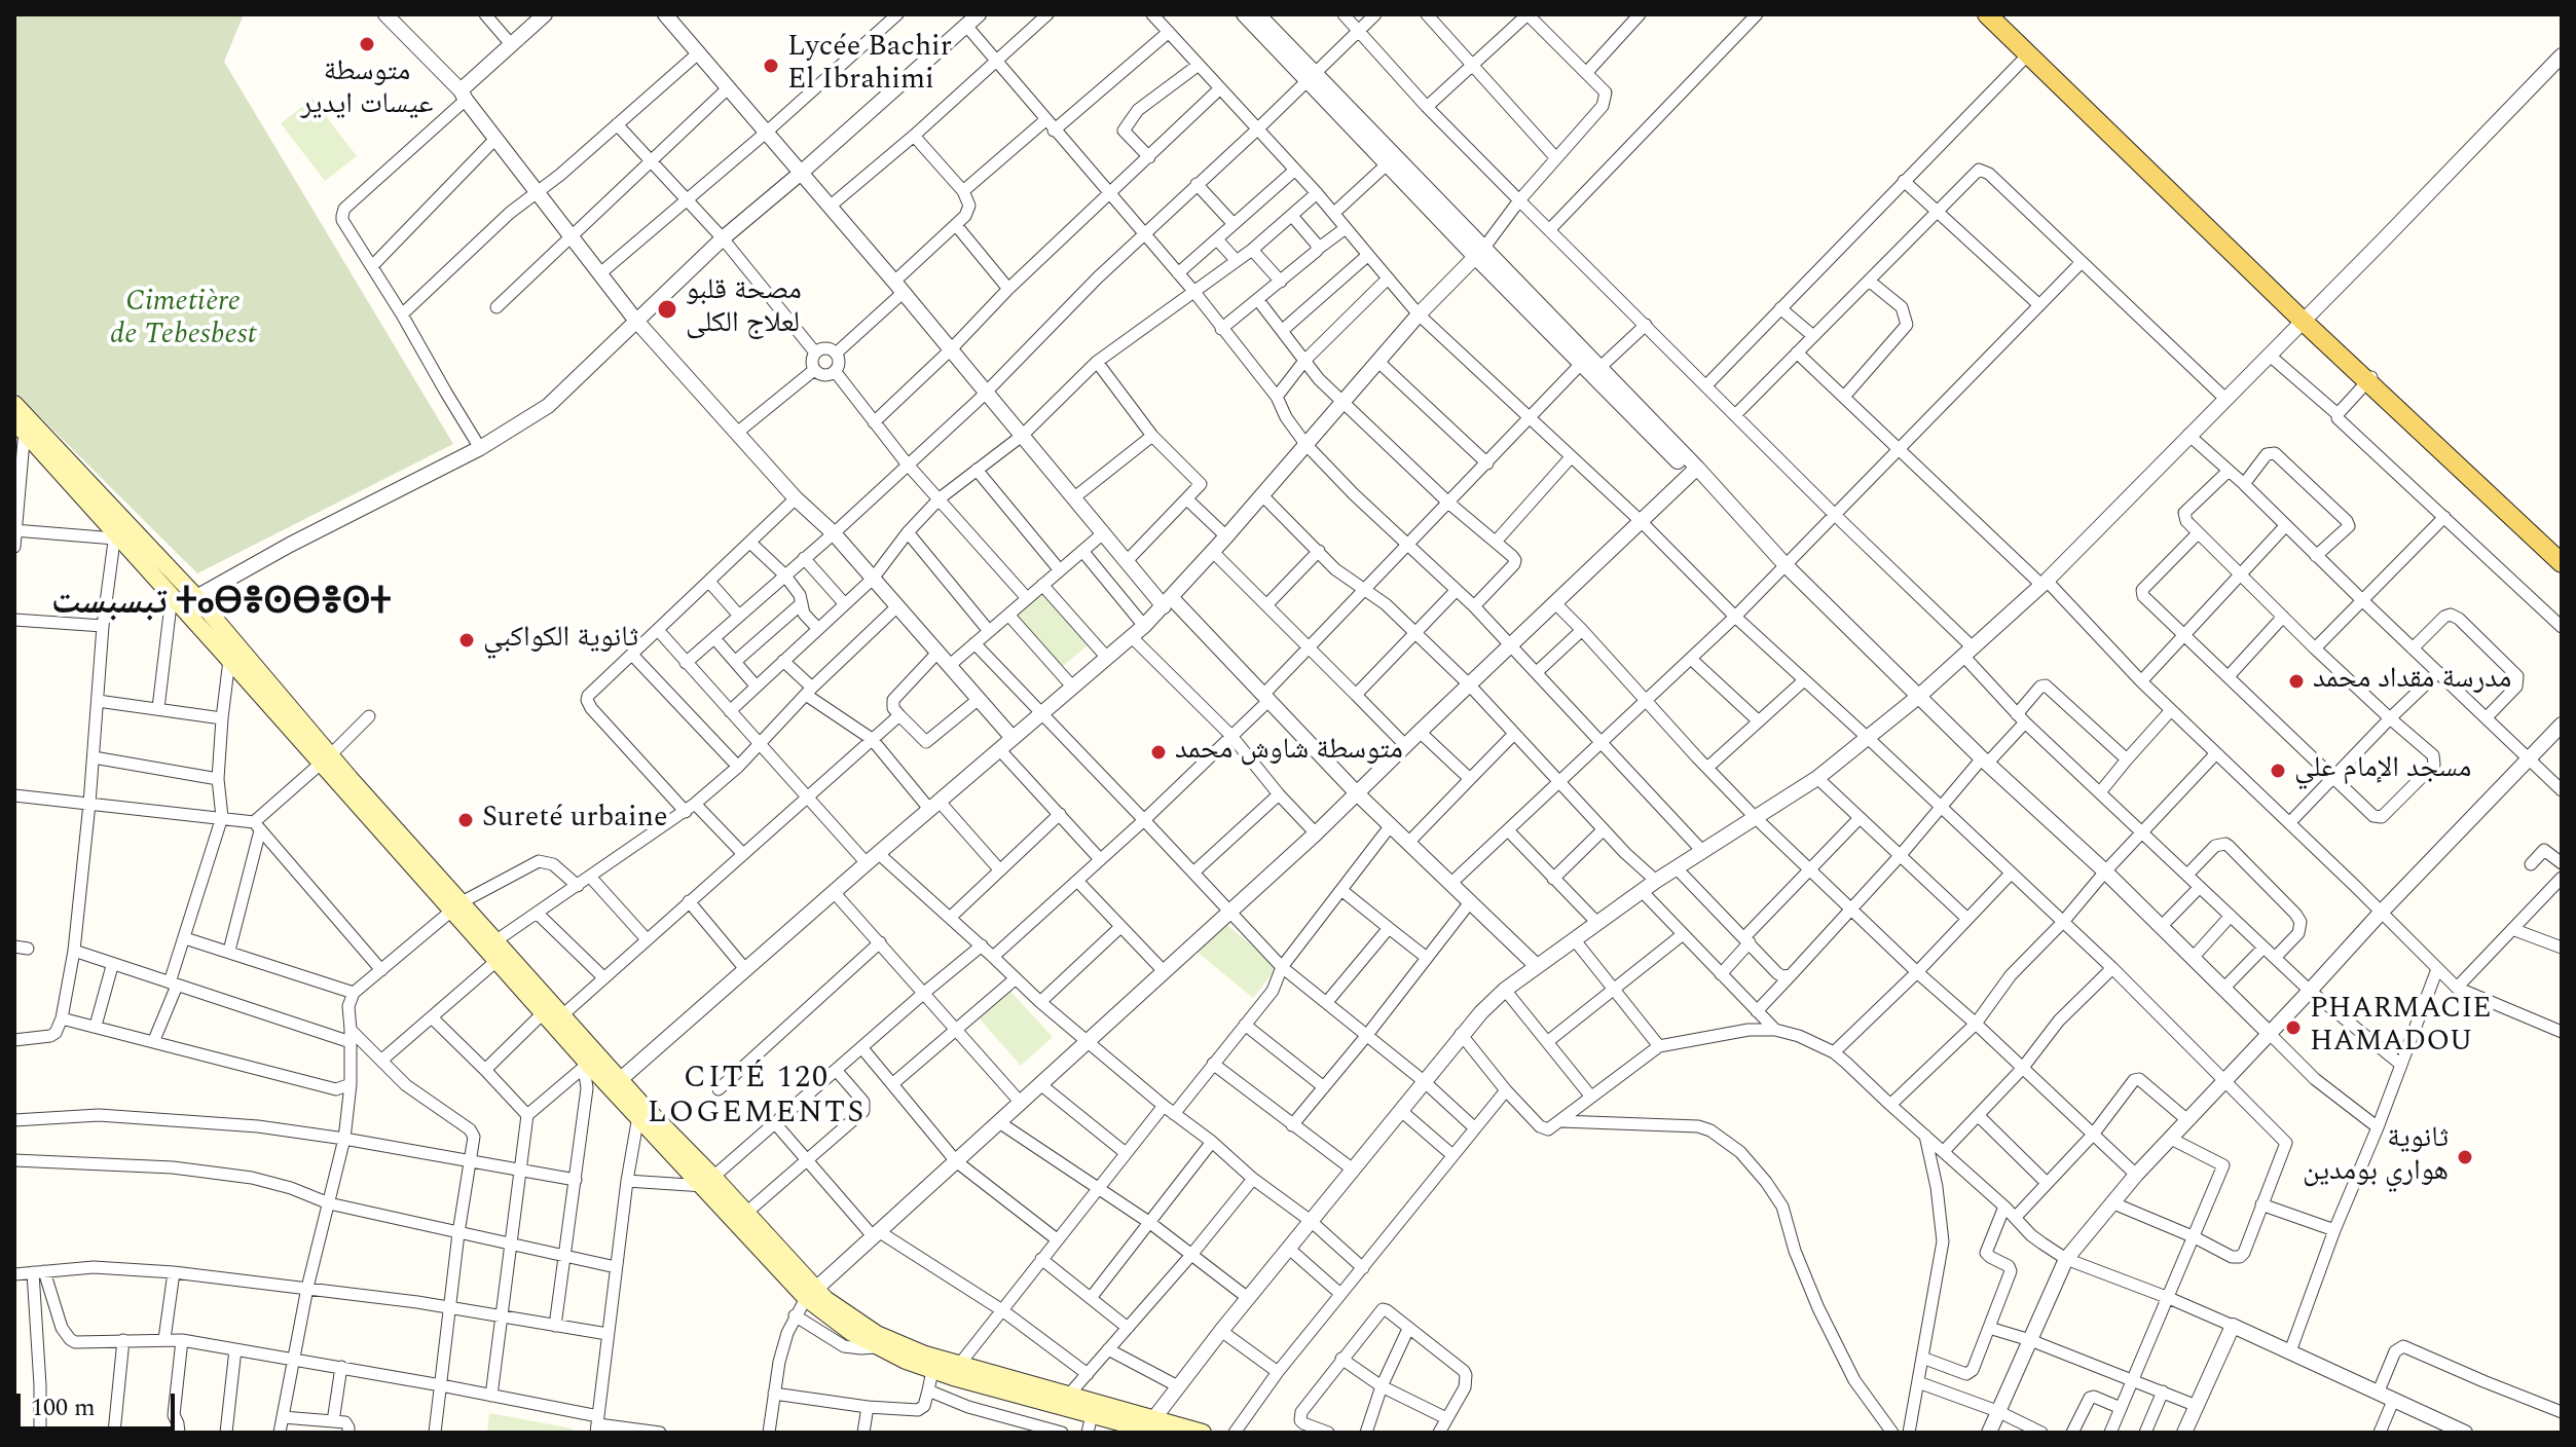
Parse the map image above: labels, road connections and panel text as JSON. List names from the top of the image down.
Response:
{
  "districts": ["تبسبست ⵜⴰⴱⴻⵙⴱⴻⵙⵜ", "CITÉ 120 LOGEMENTS"],
  "parks": ["Cimetière de Tebesbest"],
  "places": [
    "متوسطة عيسات ايدير",
    "Lycée Bachir El Ibrahimi",
    "مصحة قلبو لعلاج الكلى",
    "ثانوية الكواكبي",
    "مدرسة مقداد محمد",
    "متوسطة شاوش محمد",
    "مسجد الإمام علي",
    "Sureté urbaine",
    "PHARMACIE HAMADOU",
    "ثانوية هواري بومدين"
  ],
  "scale_bar": "100 m"
}
